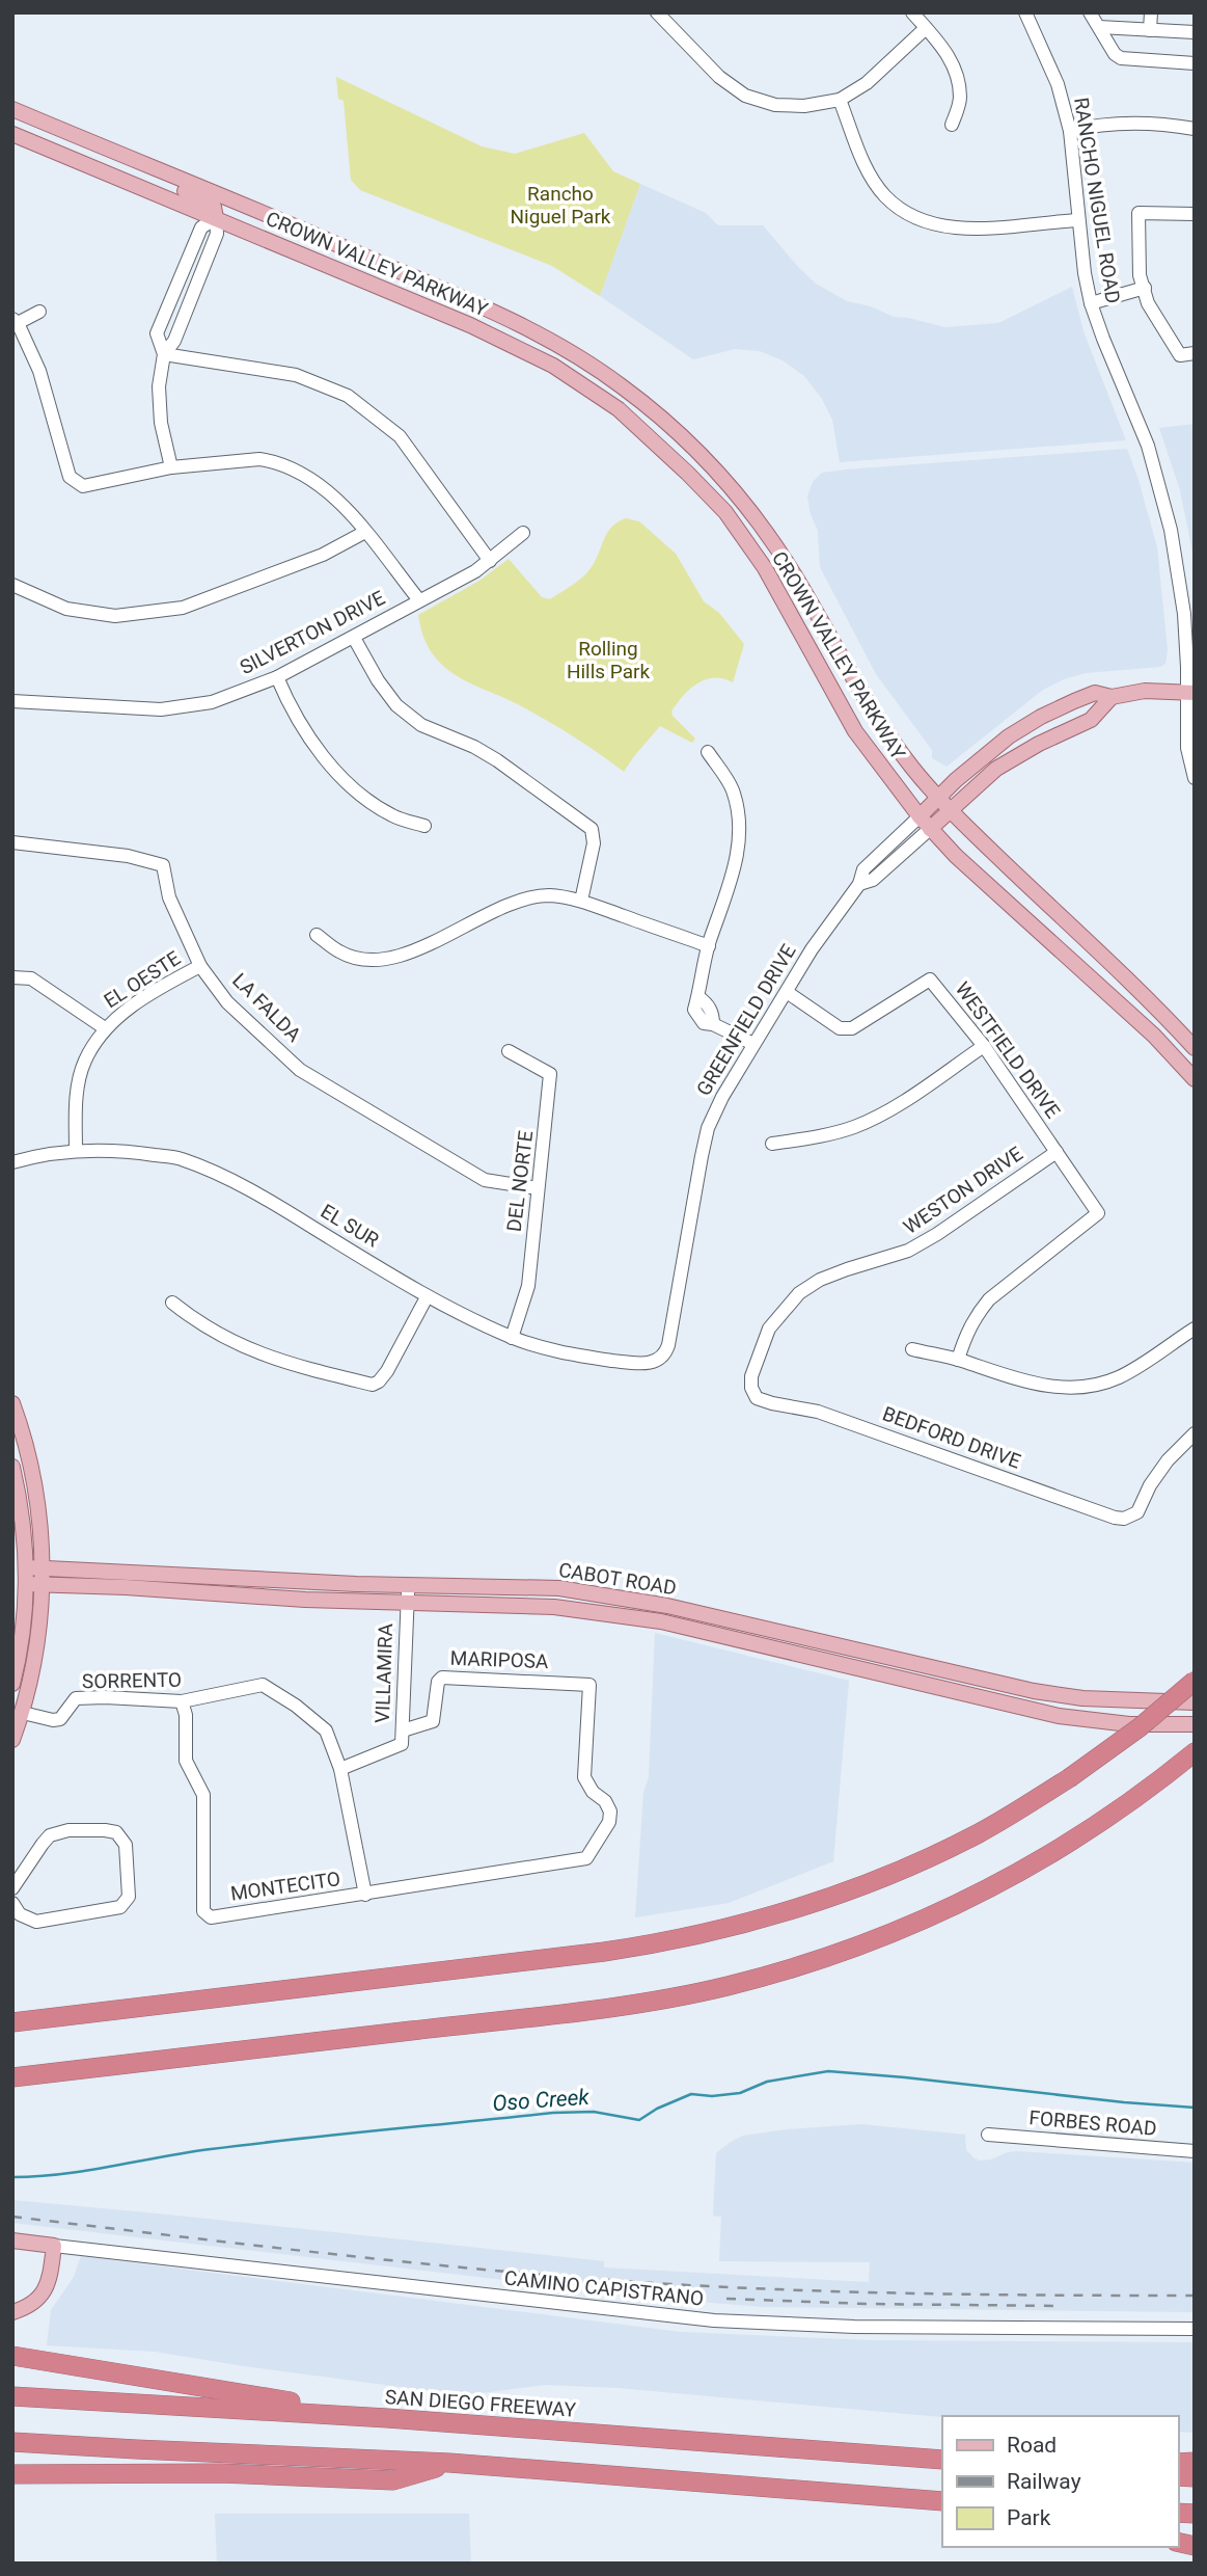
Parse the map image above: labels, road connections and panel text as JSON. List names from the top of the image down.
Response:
{
  "streets": {
    "highway": ["SAN DIEGO FREEWAY"],
    "main road": [
      "CROWN VALLEY PARKWAY",
      "GREENFIELD DRIVE",
      "CABOT ROAD",
      "CAMINO CAPISTRANO"
    ],
    "street": [
      "RANCHO NIGUEL ROAD",
      "SILVERTON DRIVE",
      "EL OESTE",
      "LA FALDA",
      "WESTFIELD DRIVE",
      "DEL NORTE",
      "WESTON DRIVE",
      "EL SUR",
      "BEDFORD DRIVE",
      "MARIPOSA",
      "VILLAMIRA",
      "SORRENTO",
      "MONTECITO",
      "FORBES ROAD"
    ]
  },
  "crossings": [
    ["RANCHO NIGUEL ROAD", "GREENFIELD DRIVE"],
    ["CROWN VALLEY PARKWAY", "GREENFIELD DRIVE"],
    ["EL OESTE", "LA FALDA"],
    ["EL OESTE", "EL SUR"],
    ["LA FALDA", "DEL NORTE"],
    ["GREENFIELD DRIVE", "WESTFIELD DRIVE"],
    ["GREENFIELD DRIVE", "EL SUR"],
    ["WESTFIELD DRIVE", "WESTON DRIVE"],
    ["DEL NORTE", "EL SUR"],
    ["WESTON DRIVE", "BEDFORD DRIVE"],
    ["CABOT ROAD", "VILLAMIRA"],
    ["MARIPOSA", "VILLAMIRA"],
    ["MARIPOSA", "MONTECITO"],
    ["VILLAMIRA", "SORRENTO"],
    ["SORRENTO", "MONTECITO"]
  ],
  "water": ["Oso Creek"],
  "parks": ["Rancho Niguel Park", "Rolling Hills Park"],
  "legend": ["Road", "Railway", "Park"]
}
